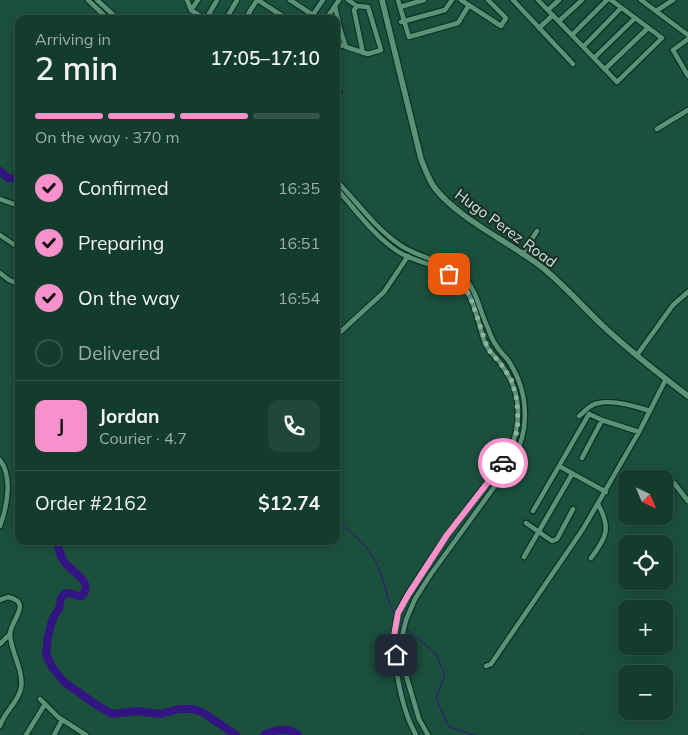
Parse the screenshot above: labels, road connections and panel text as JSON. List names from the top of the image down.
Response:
{
  "streets": {
    "street": ["Hugo Perez Road"]
  },
  "north": "bottom right",
  "page": {
    "heading": ["2 min", "Arriving in", "17:05–17:10"],
    "panel": [
      "Jordan",
      "Courier · 4.7",
      "Order #2162",
      "$12.74"
    ],
    "bar": "On the way · 370 m",
    "list": [
      ["Confirmed", "16:35"],
      ["Preparing", "16:51"],
      ["On the way", "16:54"],
      "Delivered"
    ],
    "round": "J",
    "map_buttons": ["+", "−"]
  }
}
